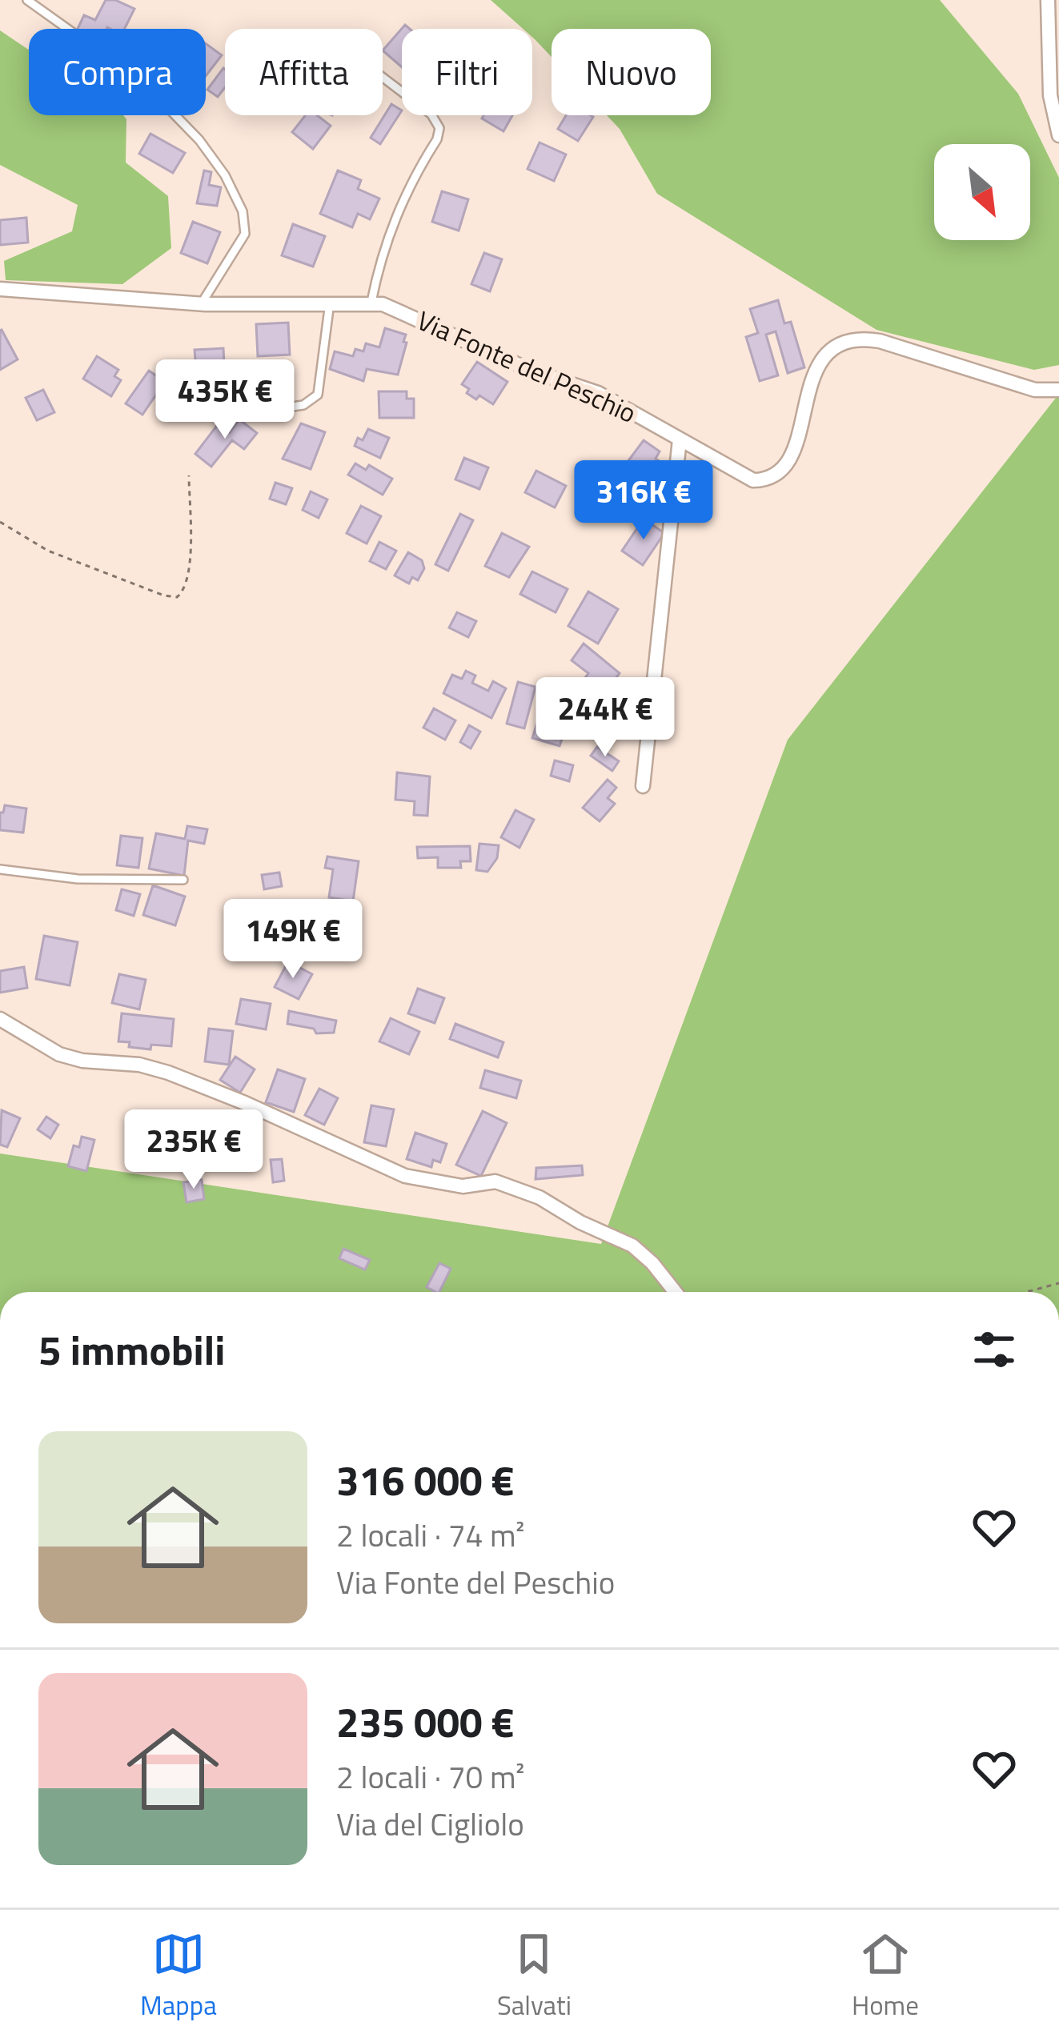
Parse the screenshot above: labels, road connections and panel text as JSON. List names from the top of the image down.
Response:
{
  "streets": {
    "street": ["Via Fonte del Peschio"]
  },
  "north": "bottom right",
  "page": {
    "chip": [
      "Compra",
      "Affitta",
      "Filtri",
      "Nuovo"
    ],
    "price": [
      "435K €",
      "316K €",
      "244K €",
      "149K €",
      "235K €"
    ],
    "heading": "5 immobili",
    "list": [
      {
        "name": "316 000 €",
        "note": "2 locali · 74 m² · Via Fonte del Peschio"
      },
      {
        "name": "235 000 €",
        "note": "2 locali · 70 m² · Via del Cigliolo"
      }
    ],
    "tabs": ["Mappa", "Salvati", "Home"]
  }
}
